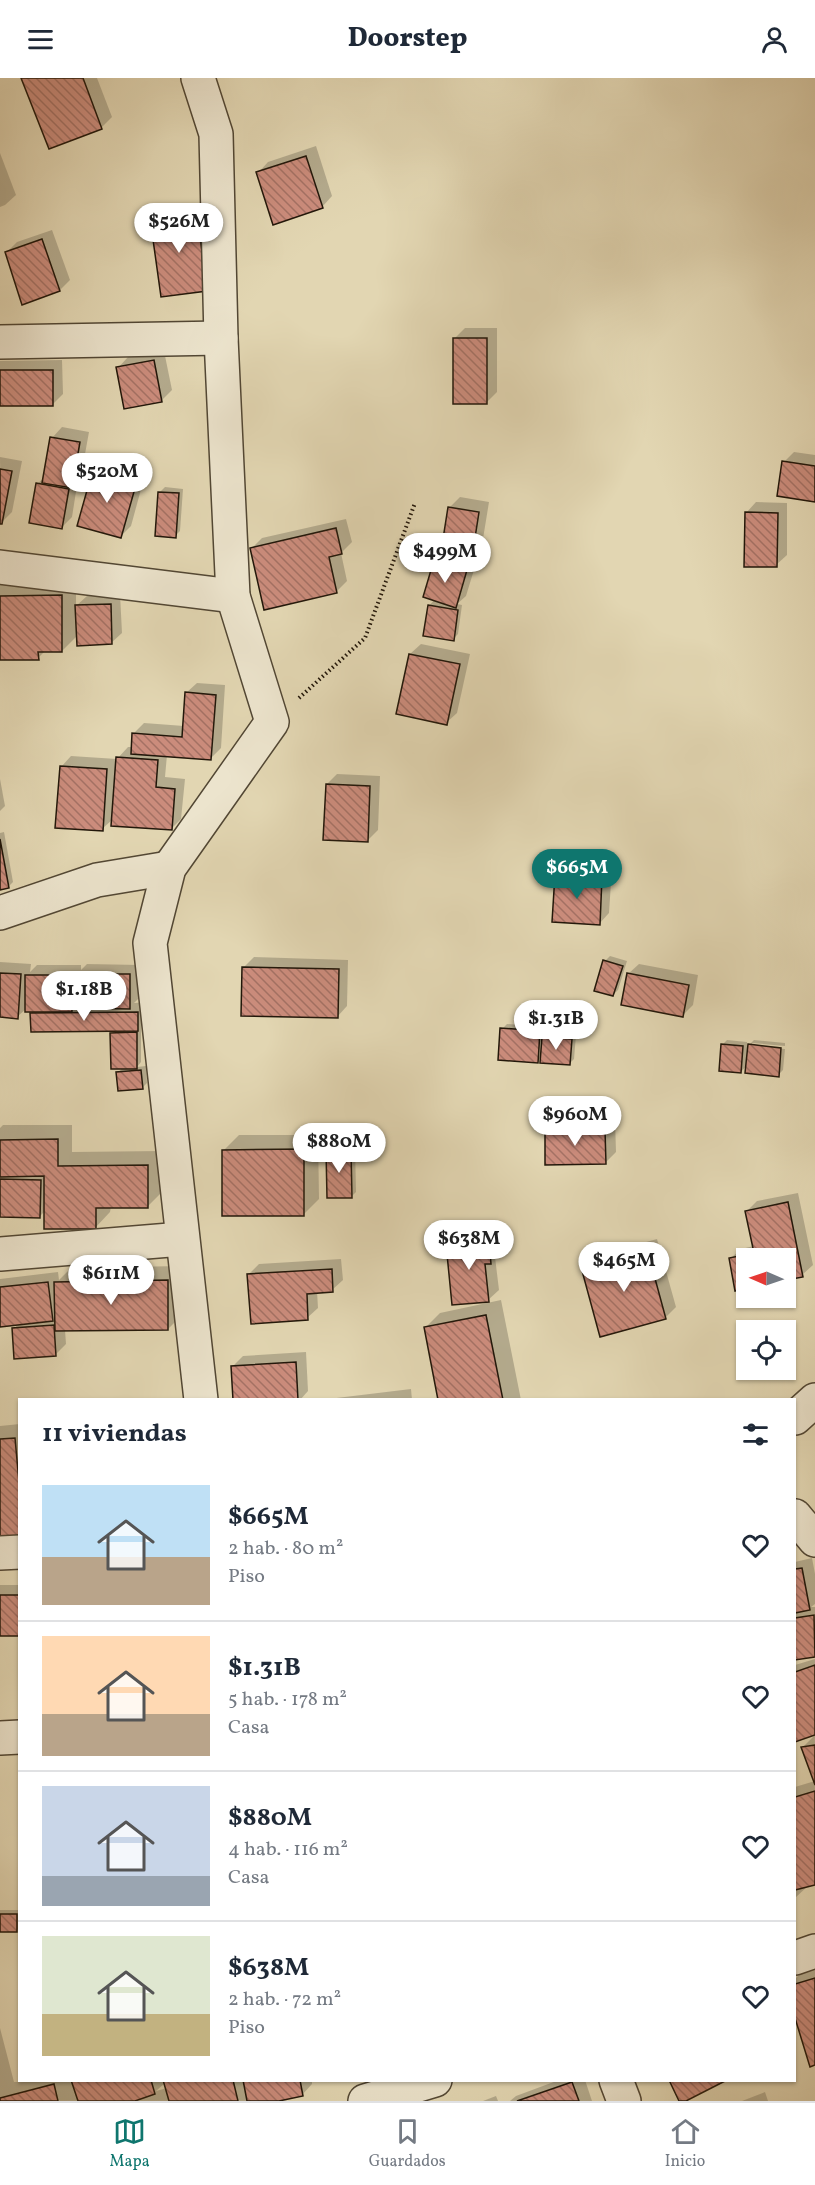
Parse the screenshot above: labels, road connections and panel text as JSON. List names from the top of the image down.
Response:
{
  "north": "left",
  "page": {
    "header": "Doorstep",
    "price": [
      "$526M",
      "$520M",
      "$499M",
      "$665M",
      "$1.18B",
      "$1.31B",
      "$960M",
      "$880M",
      "$638M",
      "$465M",
      "$611M"
    ],
    "heading": "11 viviendas",
    "list": [
      {
        "name": "$665M",
        "note": "2 hab. · 80 m² · Piso"
      },
      {
        "name": "$1.31B",
        "note": "5 hab. · 178 m² · Casa"
      },
      {
        "name": "$880M",
        "note": "4 hab. · 116 m² · Casa"
      },
      {
        "name": "$638M",
        "note": "2 hab. · 72 m² · Piso"
      }
    ],
    "tabs": ["Mapa", "Guardados", "Inicio"]
  }
}
